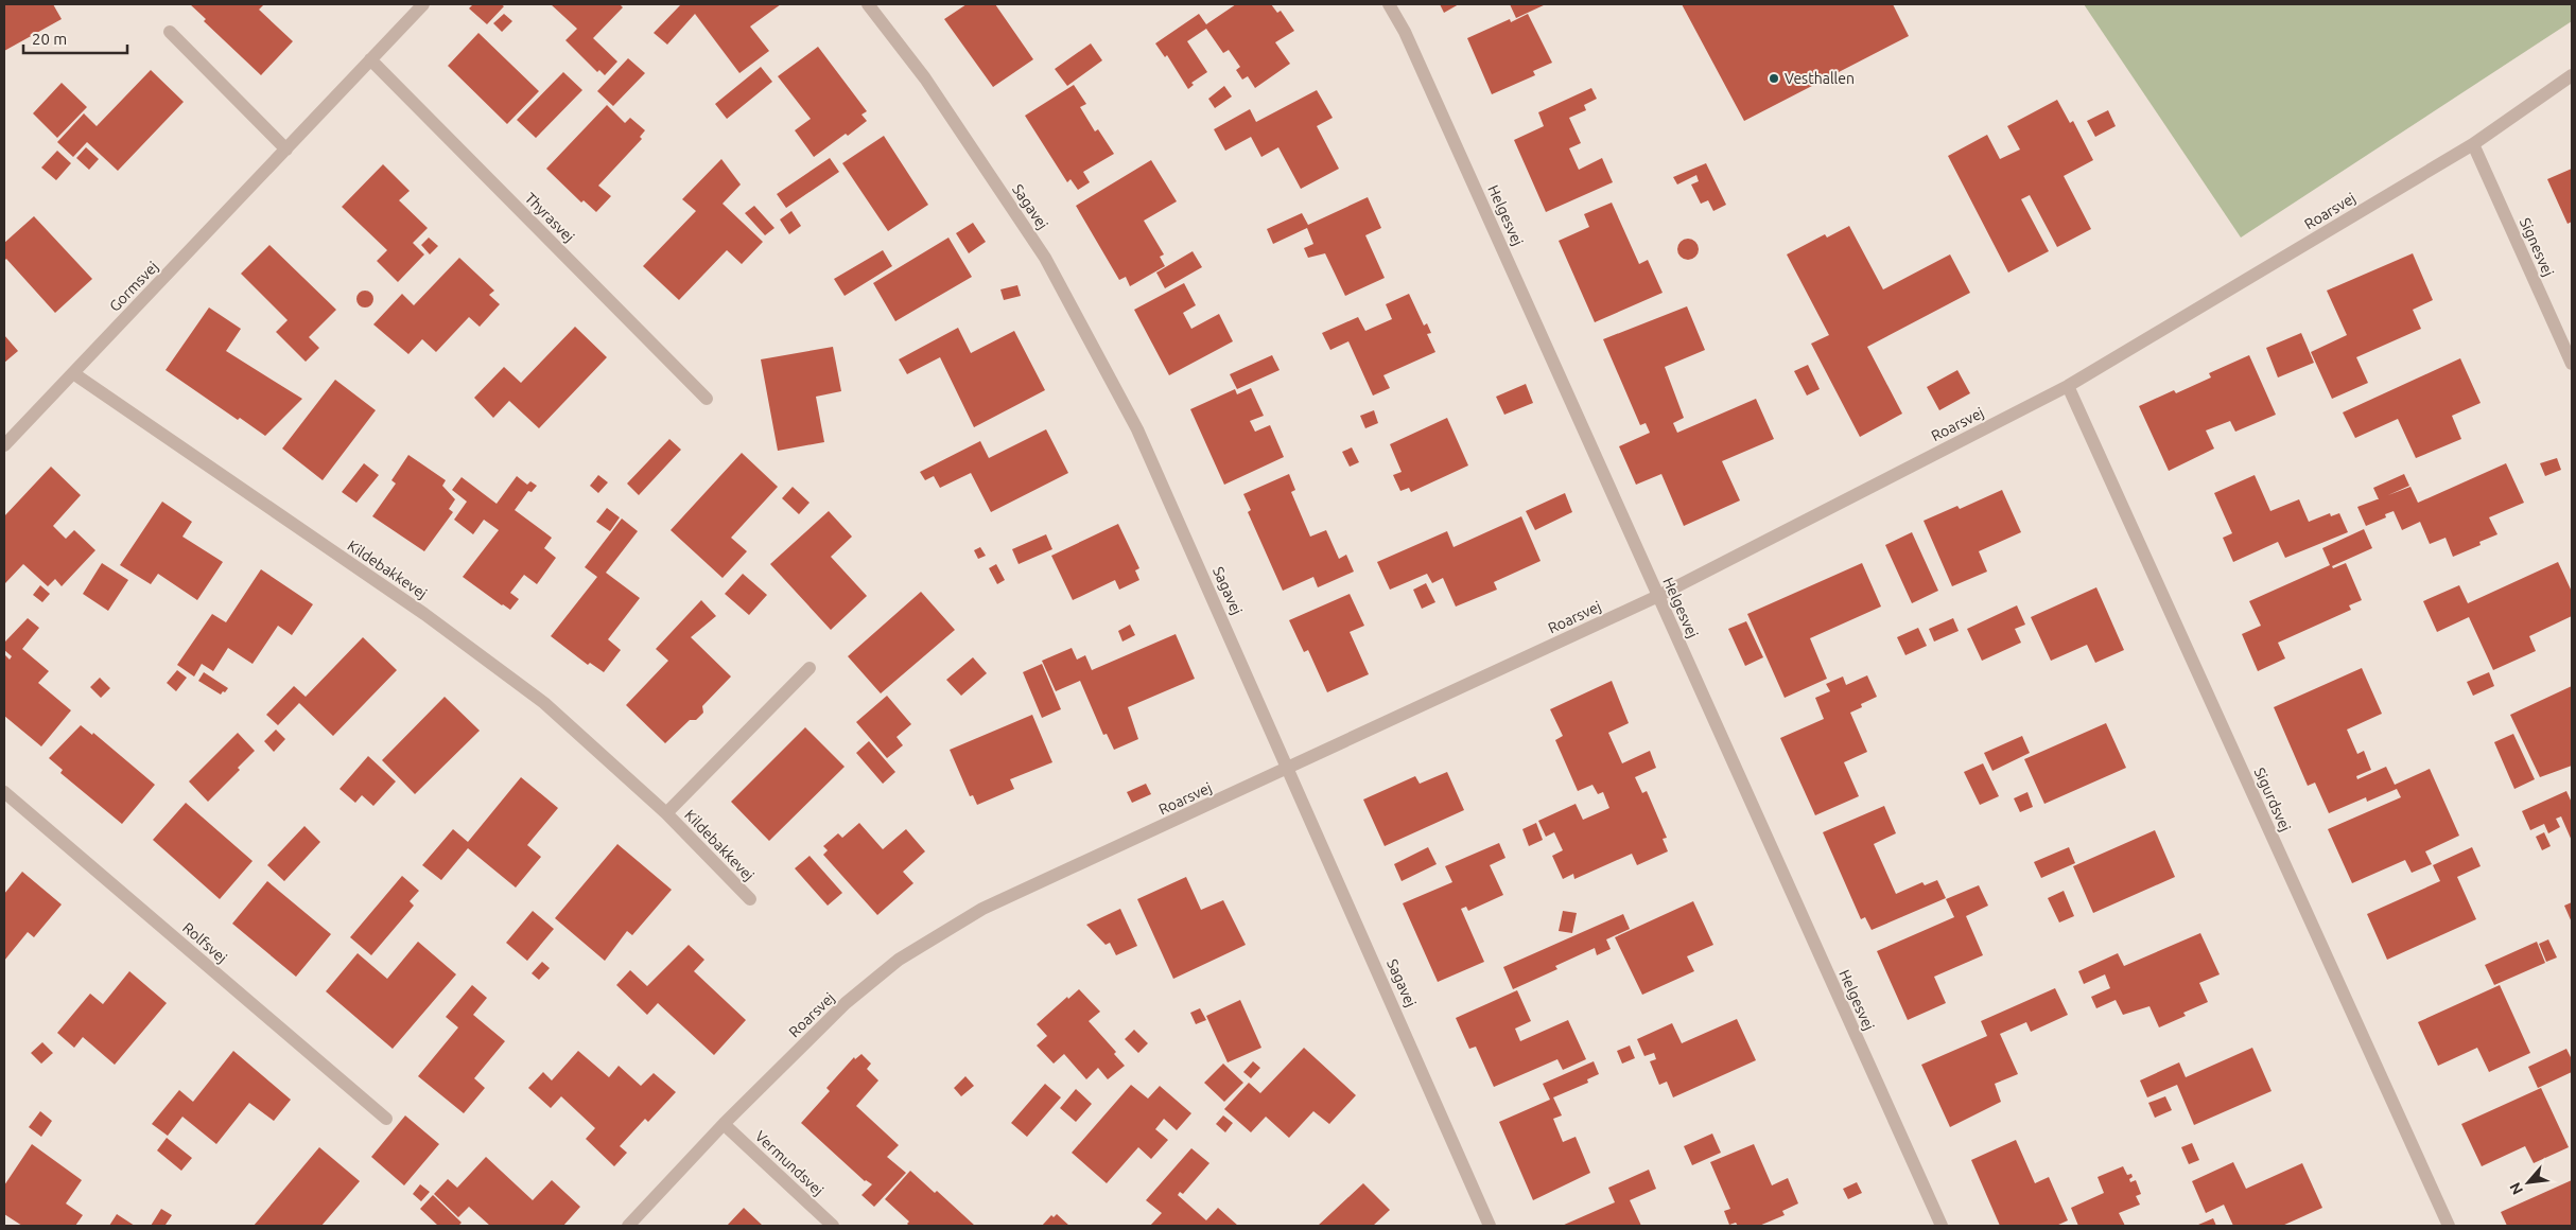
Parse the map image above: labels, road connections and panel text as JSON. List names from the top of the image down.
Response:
{
  "streets": {
    "street": [
      "Sagavej",
      "Roarsvej",
      "Helgesvej",
      "Thyrasvej",
      "Signesvej",
      "Gormsvej",
      "Kildebakkevej",
      "Sigurdsvej",
      "Rolfsvej",
      "Vermundsvej"
    ]
  },
  "crossings": [
    ["Sagavej", "Roarsvej"],
    ["Roarsvej", "Helgesvej"],
    ["Roarsvej", "Signesvej"],
    ["Roarsvej", "Sigurdsvej"],
    ["Roarsvej", "Vermundsvej"],
    ["Thyrasvej", "Gormsvej"],
    ["Gormsvej", "Kildebakkevej"]
  ],
  "places": ["Vesthallen"],
  "scale_bar": "20 m",
  "north": "bottom left"
}
